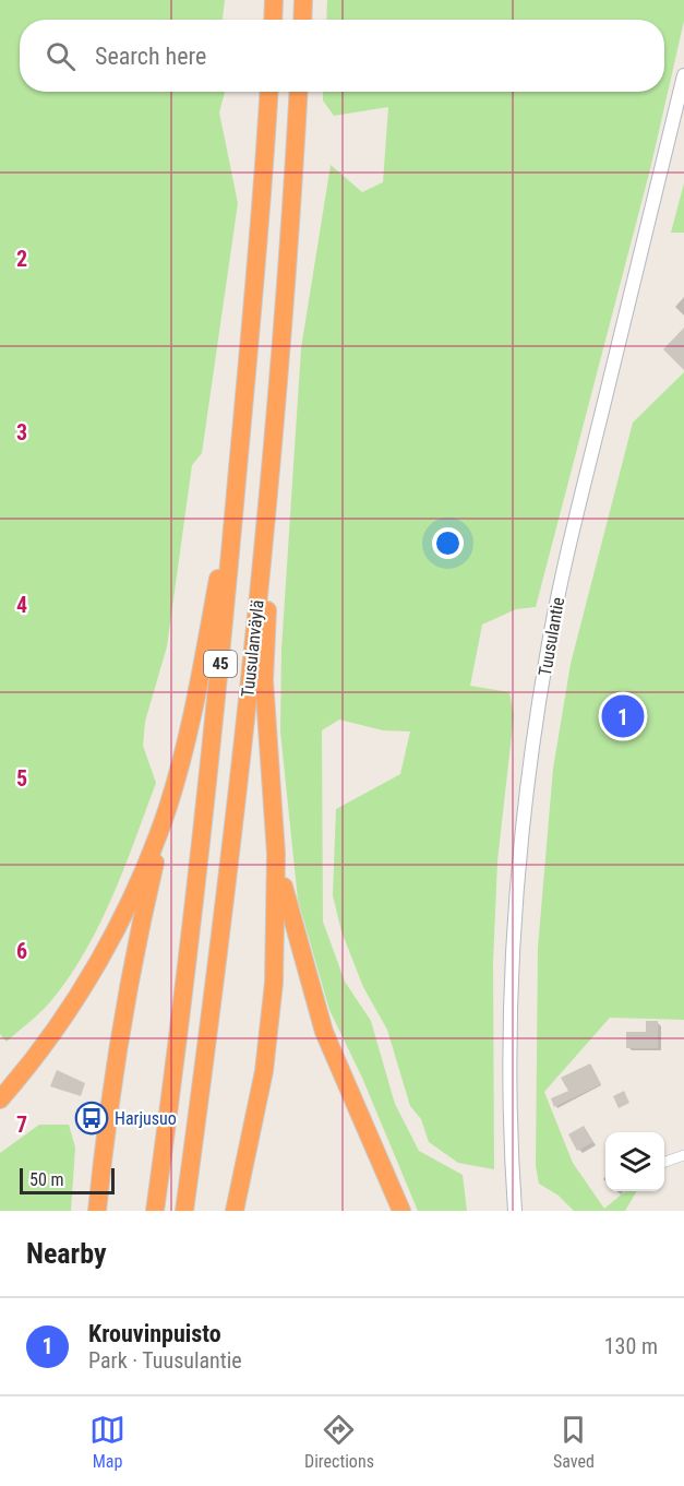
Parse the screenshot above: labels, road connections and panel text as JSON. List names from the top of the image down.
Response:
{
  "streets": {
    "highway": ["Tuusulanväylä", "45"],
    "main road": ["Tuusulantie"]
  },
  "places": {
    "bus stop": ["Harjusuo"]
  },
  "scale_bar": "50 m",
  "page": {
    "search": "Search here",
    "pins": "1",
    "scale": "50 m",
    "heading": "Nearby",
    "list": [
      {
        "mark": "1",
        "name": "Krouvinpuisto",
        "note": "Park · Tuusulantie",
        "value": "130 m"
      }
    ],
    "nav": ["Map", "Directions", "Saved"]
  },
  "grid": {
    "rows": [
      "2",
      "3",
      "4",
      "5",
      "6",
      "7"
    ]
  }
}
